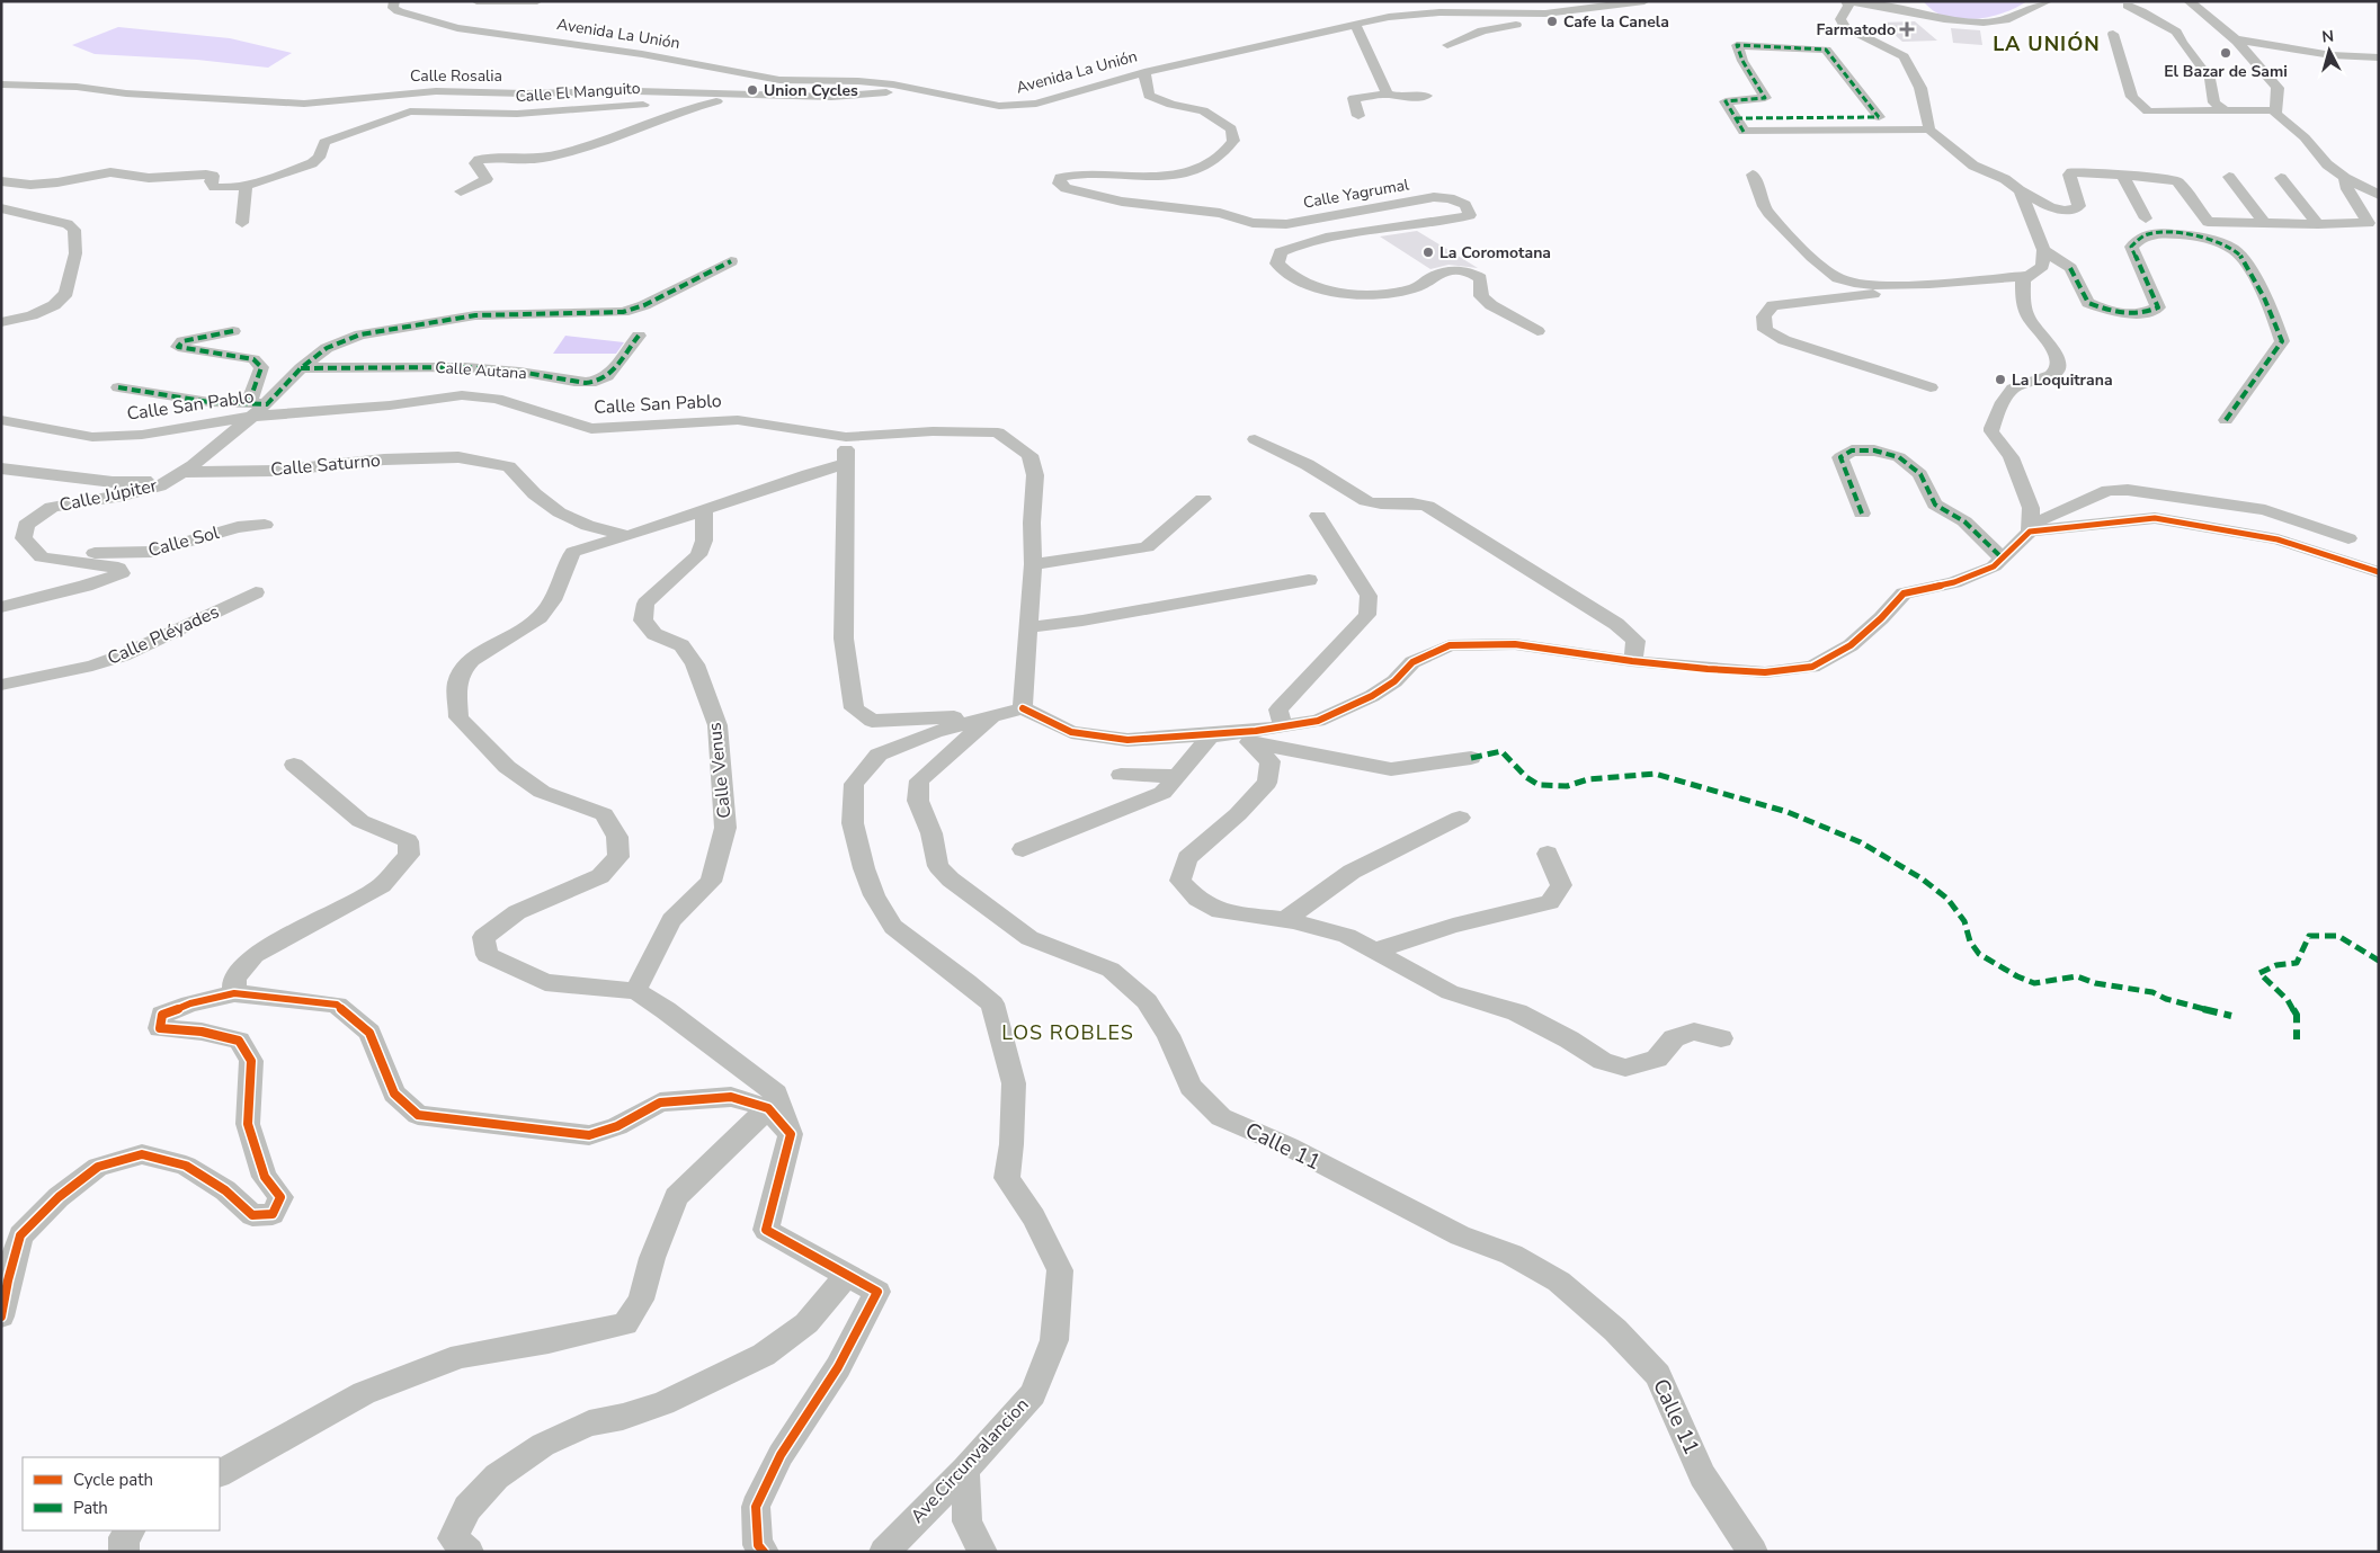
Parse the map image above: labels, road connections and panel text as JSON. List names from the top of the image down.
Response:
{
  "streets": {
    "street": [
      "Avenida La Unión",
      "Calle Rosalia",
      "Calle El Manguito",
      "Calle Yagrumal",
      "Calle Autana",
      "Calle San Pablo",
      "Calle Saturno",
      "Calle Júpiter",
      "Calle Sol",
      "Calle Pléyades",
      "Calle Venus",
      "Calle 11",
      "Ave.Circunvalancion"
    ]
  },
  "crossings": [
    ["Avenida La Unión", "Calle Rosalia"],
    ["Avenida La Unión", "Calle Yagrumal"],
    ["Calle Rosalia", "Calle El Manguito"],
    ["Calle Autana", "Calle Júpiter"],
    ["Calle San Pablo", "Calle Júpiter"],
    ["Calle San Pablo", "Ave.Circunvalancion"],
    ["Calle Saturno", "Calle Júpiter"],
    ["Calle Júpiter", "Calle Sol"],
    ["Calle 11", "Ave.Circunvalancion"]
  ],
  "districts": ["LA UNIÓN", "LOS ROBLES"],
  "places": {
    "other": [
      "Cafe la Canela",
      "El Bazar de Sami",
      "Union Cycles",
      "La Coromotana",
      "La Loquitrana"
    ],
    "health": ["Farmatodo"]
  },
  "legend": ["Cycle path", "Path"],
  "north": "top"
}
